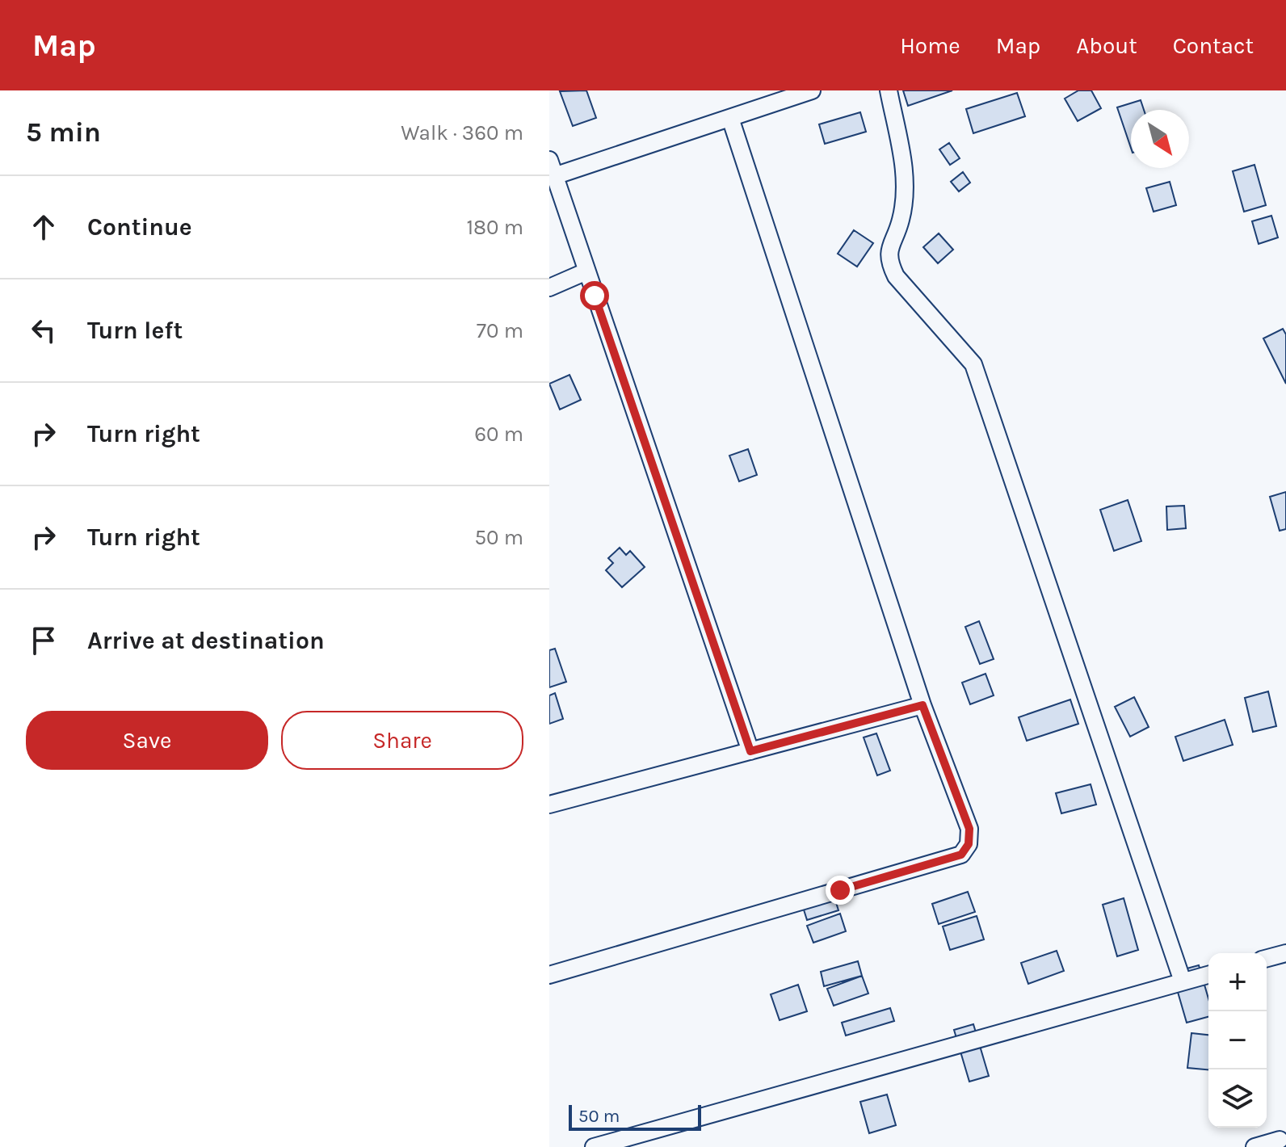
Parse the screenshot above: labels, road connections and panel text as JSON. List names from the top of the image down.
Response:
{
  "scale_bar": "50 m",
  "north": "bottom right",
  "page": {
    "header": "Map",
    "nav": [
      "Home",
      "Map",
      "About",
      "Contact"
    ],
    "heading": ["5 min", "Walk · 360 m"],
    "list": [
      ["Continue", "180 m"],
      ["Turn left", "70 m"],
      ["Turn right", "60 m"],
      ["Turn right", "50 m"],
      "Arrive at destination"
    ],
    "buttons": ["Save", "Share"],
    "map_buttons": ["+", "−"],
    "scale": "50 m"
  }
}
